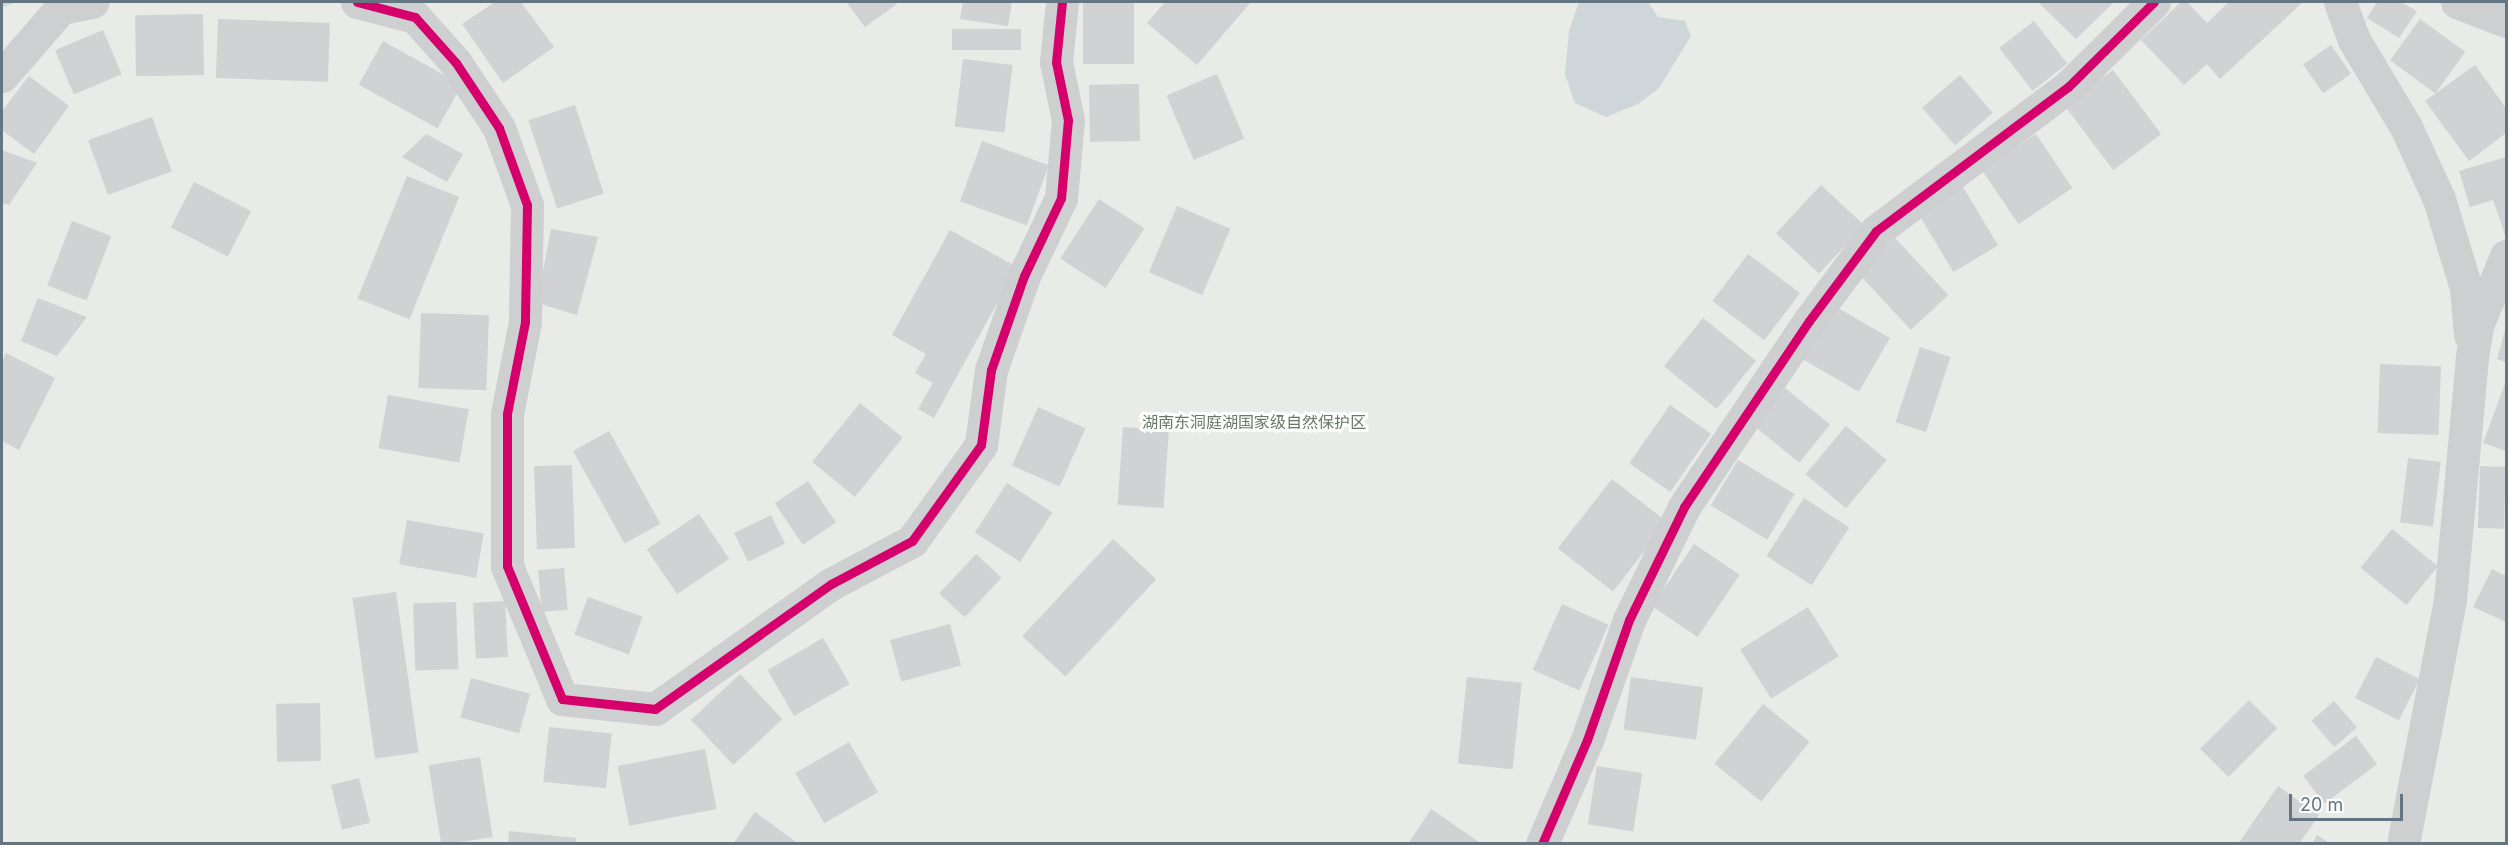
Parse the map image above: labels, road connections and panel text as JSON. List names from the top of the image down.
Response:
{
  "parks": ["湖南东洞庭湖国家级自然保护区"],
  "scale_bar": "20 m"
}
